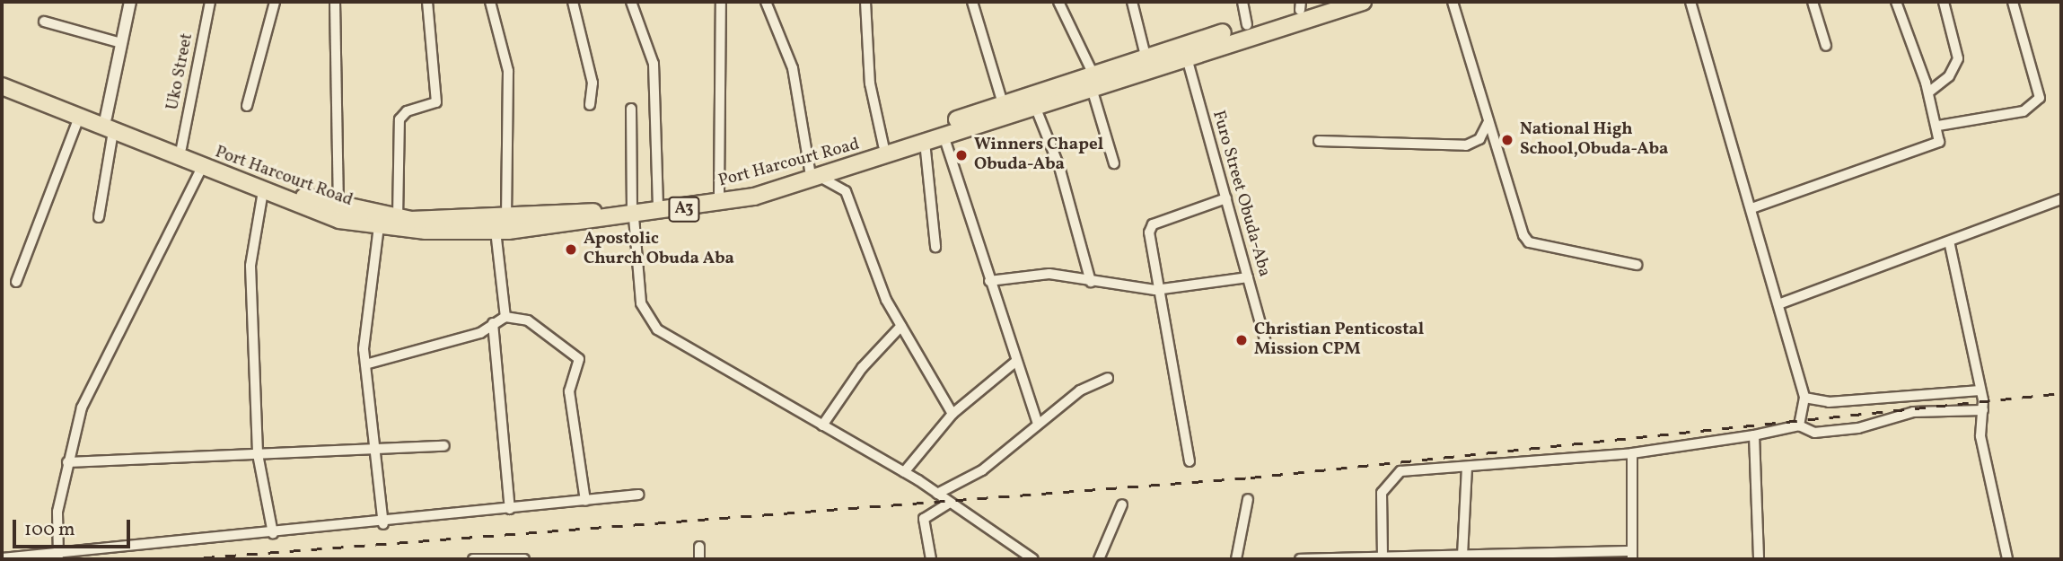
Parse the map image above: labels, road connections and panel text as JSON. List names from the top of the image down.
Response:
{
  "streets": {
    "highway": ["Port Harcourt Road", "A3"],
    "street": ["Uko Street", "Furo Street Obuda-Aba"]
  },
  "crossings": [
    ["Uko Street", "Port Harcourt Road"],
    ["Port Harcourt Road", "Furo Street Obuda-Aba"]
  ],
  "places": [
    "National High School,Obuda-Aba",
    "Winners Chapel Obuda-Aba",
    "Apostolic Church Obuda Aba",
    "Christian Penticostal Mission CPM"
  ],
  "scale_bar": "100 m"
}
